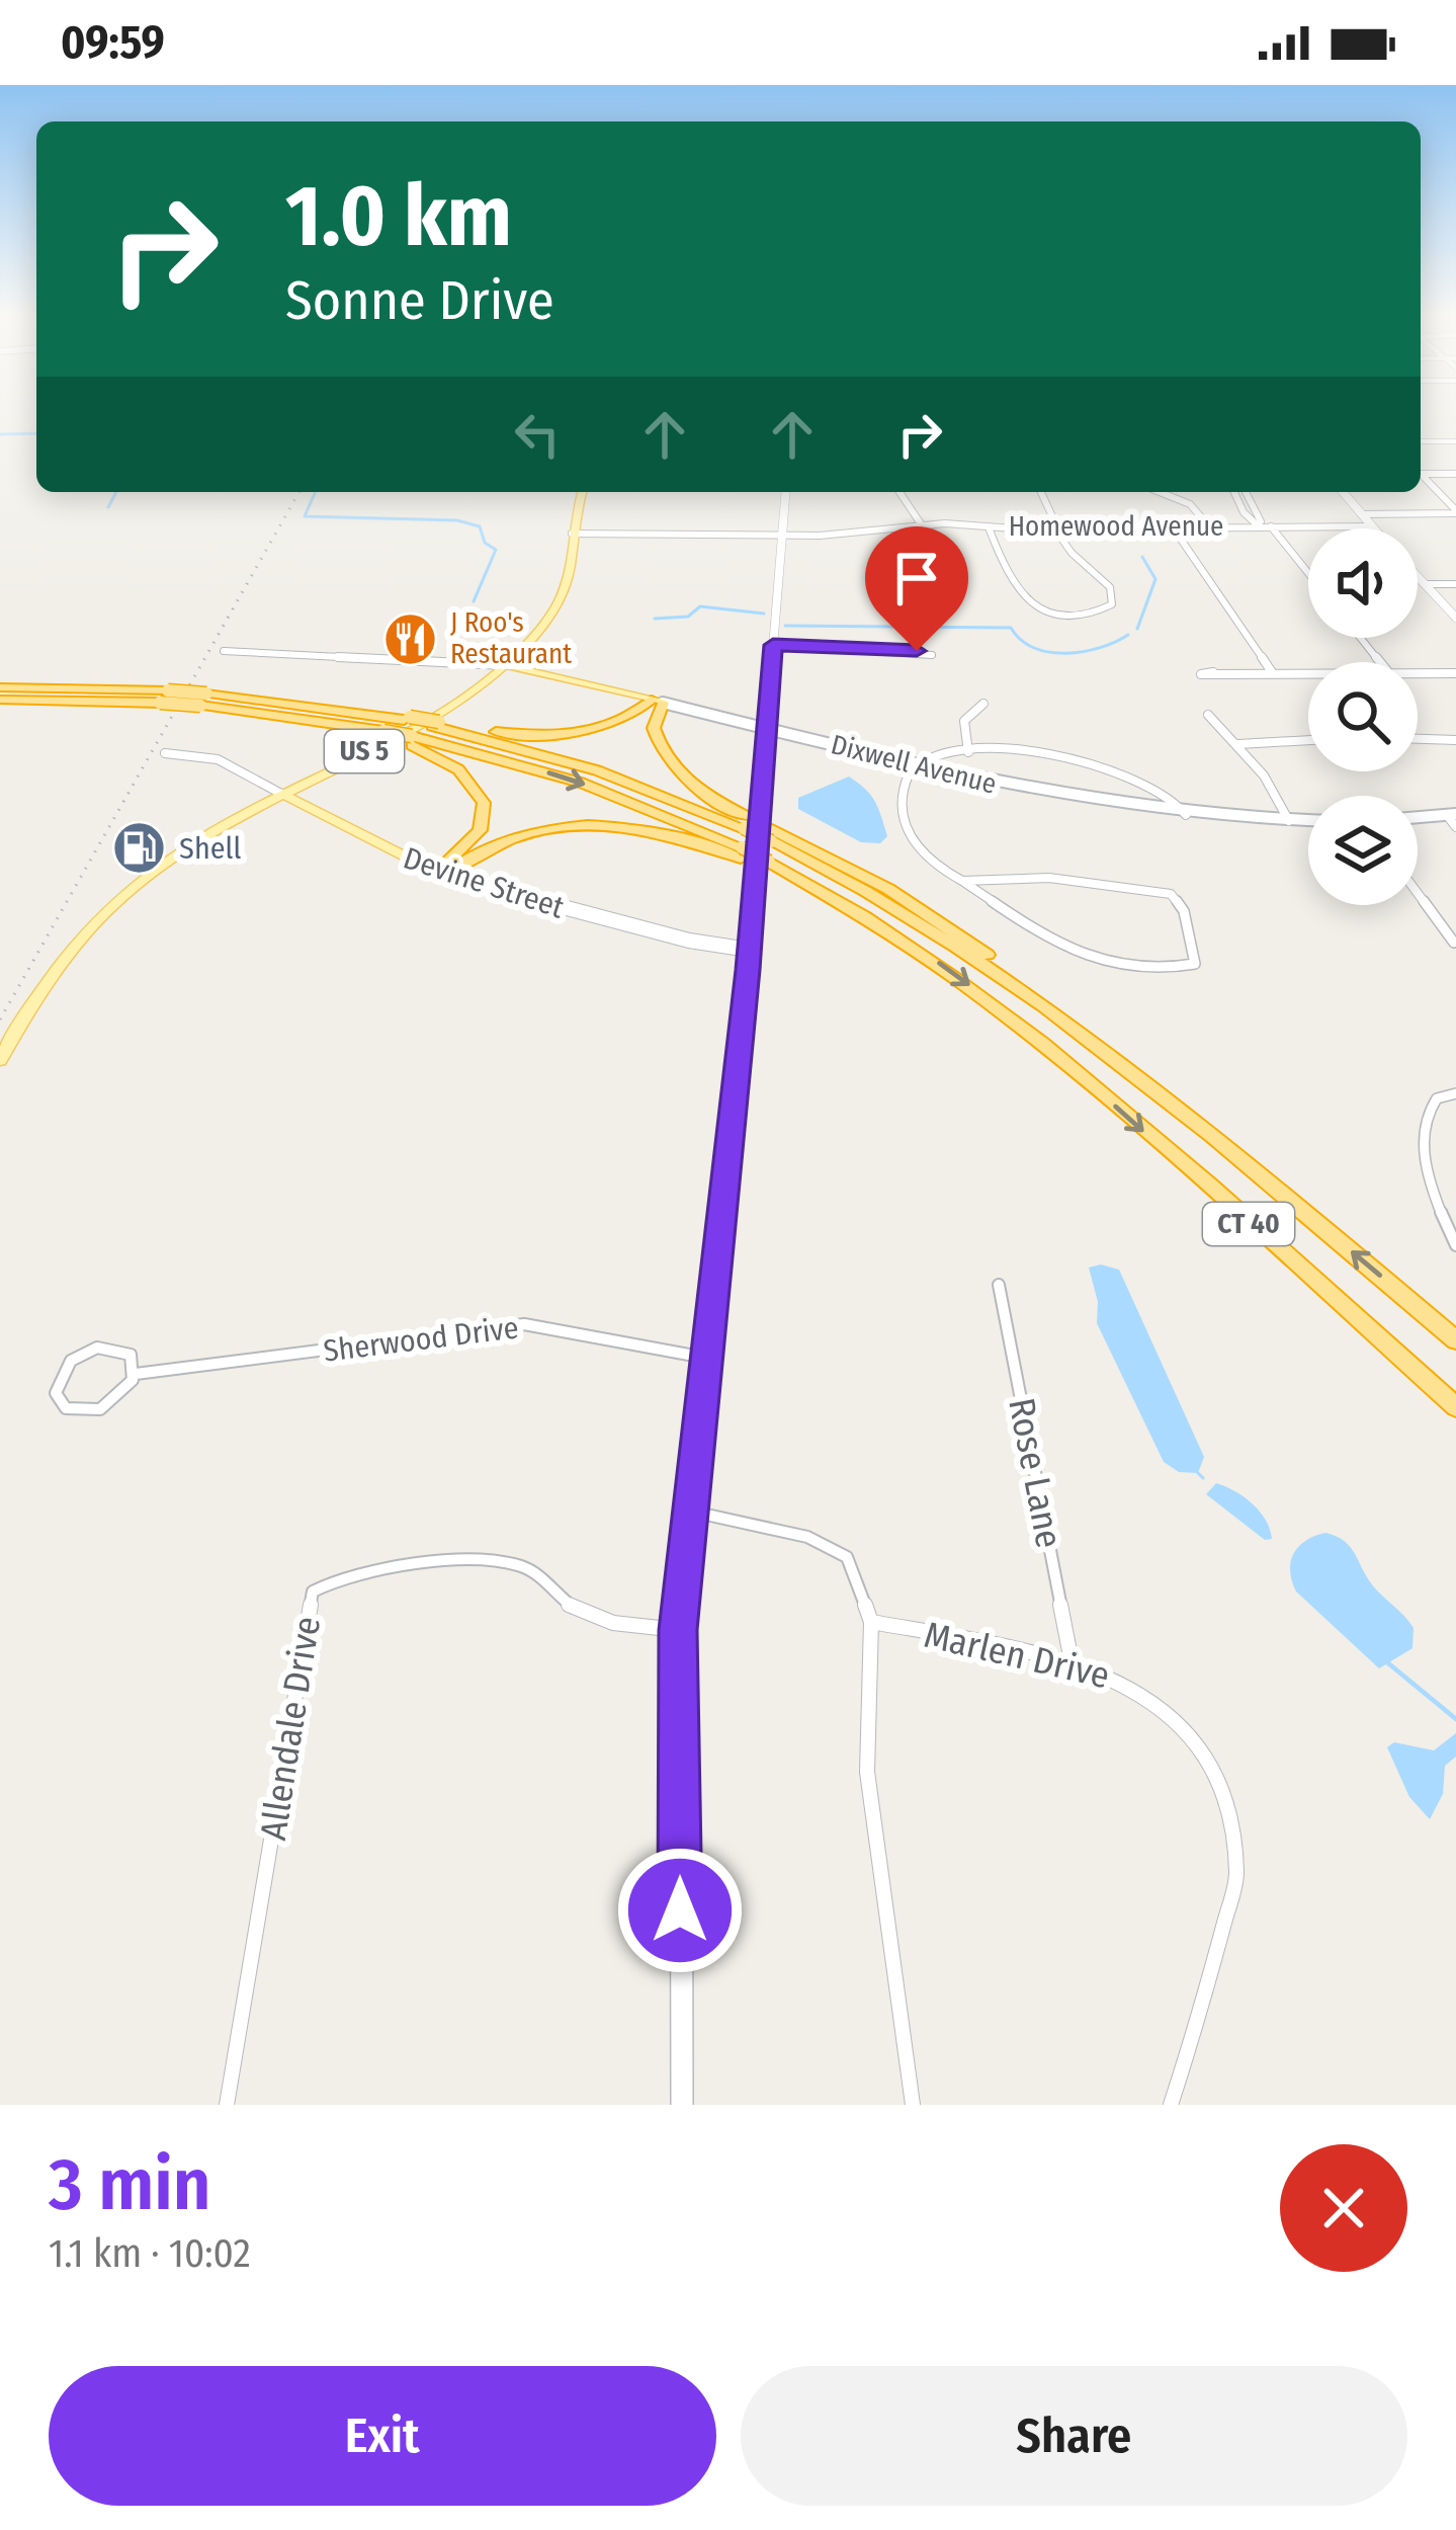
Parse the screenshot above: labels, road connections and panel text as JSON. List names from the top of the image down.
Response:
{
  "streets": {
    "highway": ["CT 40"],
    "main road": ["US 5", "Dixwell Avenue", "Devine Street"],
    "street": [
      "Homewood Avenue",
      "Sherwood Drive",
      "Rose Lane",
      "Marlen Drive",
      "Allendale Drive"
    ]
  },
  "crossings": [
    ["Homewood Avenue", "US 5"],
    ["US 5", "Dixwell Avenue"],
    ["US 5", "Devine Street"],
    ["Rose Lane", "Marlen Drive"]
  ],
  "places": {
    "restaurant": ["J Roo's Restaurant"],
    "fuel station": ["Shell"]
  },
  "page": {
    "status": "09:59",
    "turn": ["1.0 km", "Sonne Drive"],
    "heading": ["3 min", "1.1 km · 10:02"],
    "buttons": ["Exit", "Share"]
  }
}
